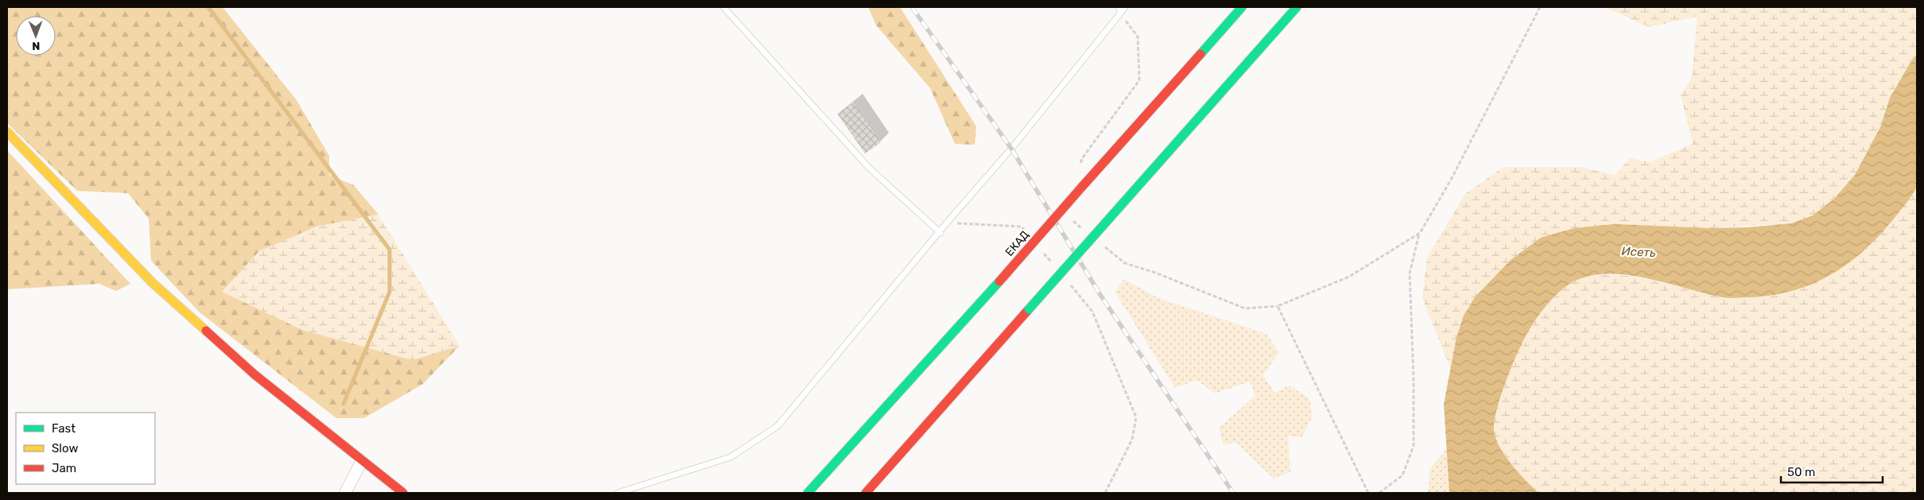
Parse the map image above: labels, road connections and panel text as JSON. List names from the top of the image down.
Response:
{
  "streets": {
    "main road": ["ЕКАД"]
  },
  "water": ["Исеть"],
  "legend": ["Fast", "Slow", "Jam"],
  "scale_bar": "50 m",
  "north": "bottom"
}
